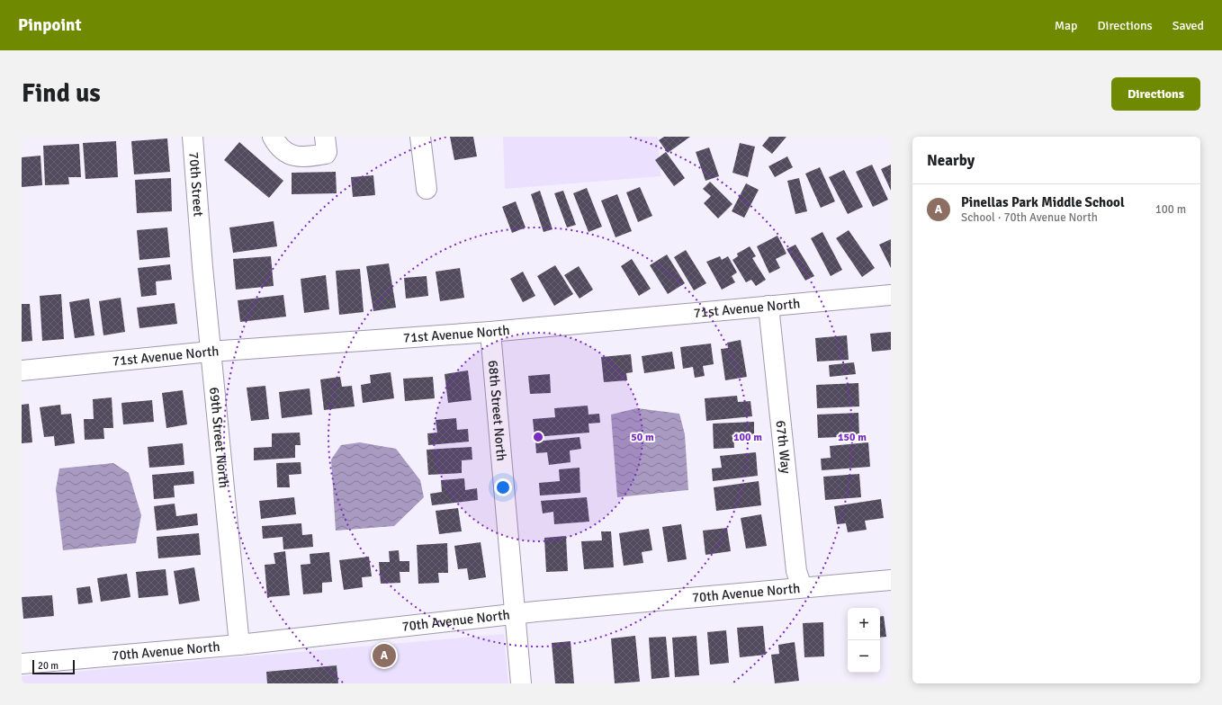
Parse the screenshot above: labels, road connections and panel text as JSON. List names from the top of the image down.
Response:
{
  "streets": {
    "street": [
      "70th Street",
      "71st Avenue North",
      "68th Street North",
      "69th Street North",
      "67th Way",
      "70th Avenue North"
    ]
  },
  "crossings": [
    ["70th Street", "69th Street North"],
    ["71st Avenue North", "68th Street North"],
    ["71st Avenue North", "69th Street North"],
    ["71st Avenue North", "67th Way"],
    ["68th Street North", "70th Avenue North"],
    ["69th Street North", "70th Avenue North"],
    ["67th Way", "70th Avenue North"]
  ],
  "scale_bar": "20 m",
  "page": {
    "header": "Pinpoint",
    "nav": ["Map", "Directions", "Saved"],
    "buttons": "Directions",
    "title": "Find us",
    "heading": "Nearby",
    "list": [
      {
        "mark": "A",
        "name": "Pinellas Park Middle School",
        "note": "School · 70th Avenue North",
        "value": "100 m"
      }
    ],
    "map_buttons": ["+", "−"],
    "pins": "A",
    "scale": "20 m"
  },
  "rings": ["50 m", "100 m", "150 m"]
}
